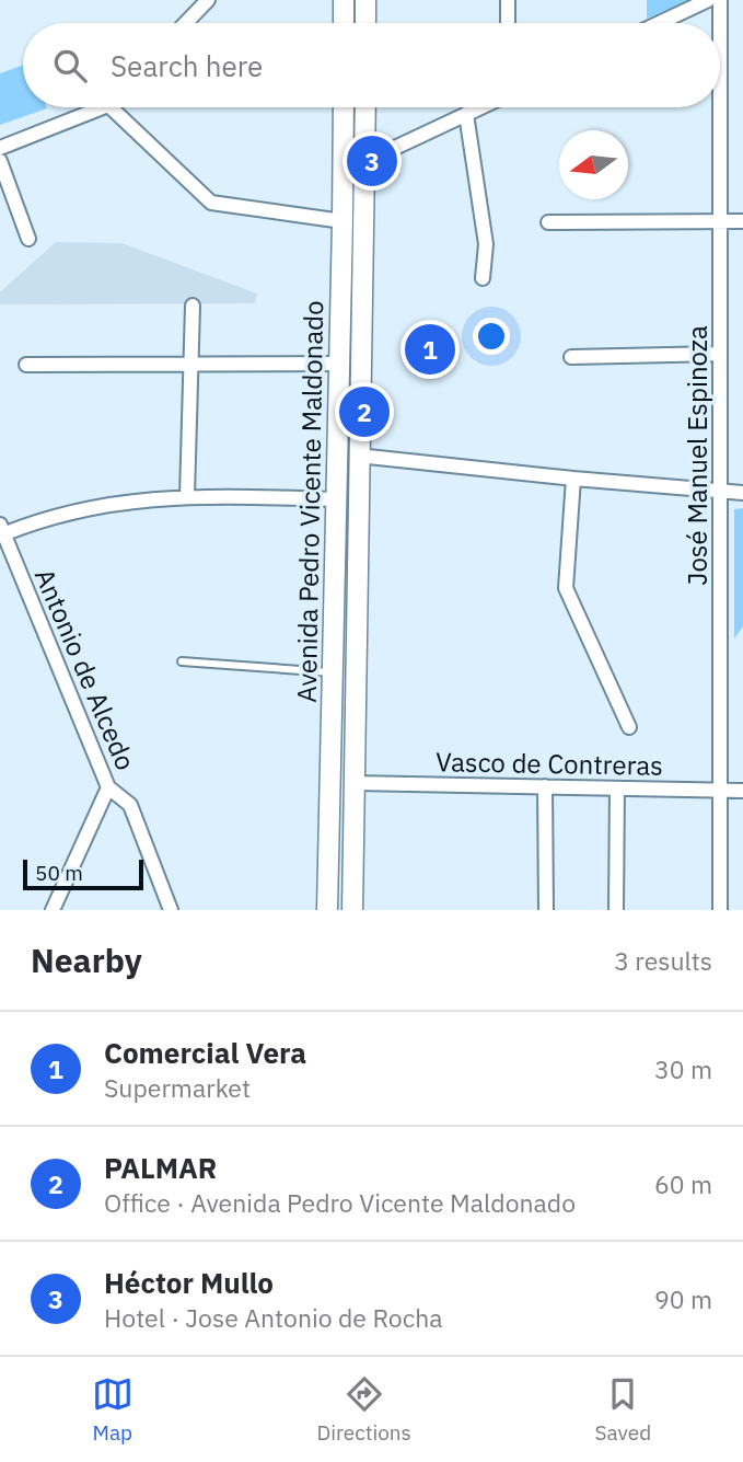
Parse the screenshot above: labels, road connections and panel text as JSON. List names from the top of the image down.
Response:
{
  "streets": {
    "main road": ["Avenida Pedro Vicente Maldonado"],
    "street": ["José Manuel Espinoza", "Antonio de Alcedo", "Vasco de Contreras"]
  },
  "crossings": [
    ["José Manuel Espinoza", "Vasco de Contreras"],
    ["Avenida Pedro Vicente Maldonado", "Vasco de Contreras"]
  ],
  "scale_bar": "50 m",
  "north": "left",
  "page": {
    "search": "Search here",
    "pins": ["3", "1", "2"],
    "scale": "50 m",
    "heading": ["Nearby", "3 results"],
    "list": [
      {
        "mark": "1",
        "name": "Comercial Vera",
        "note": "Supermarket",
        "value": "30 m"
      },
      {
        "mark": "2",
        "name": "PALMAR",
        "note": "Office · Avenida Pedro Vicente Maldonado",
        "value": "60 m"
      },
      {
        "mark": "3",
        "name": "Héctor Mullo",
        "note": "Hotel · Jose Antonio de Rocha",
        "value": "90 m"
      }
    ],
    "nav": ["Map", "Directions", "Saved"]
  }
}
